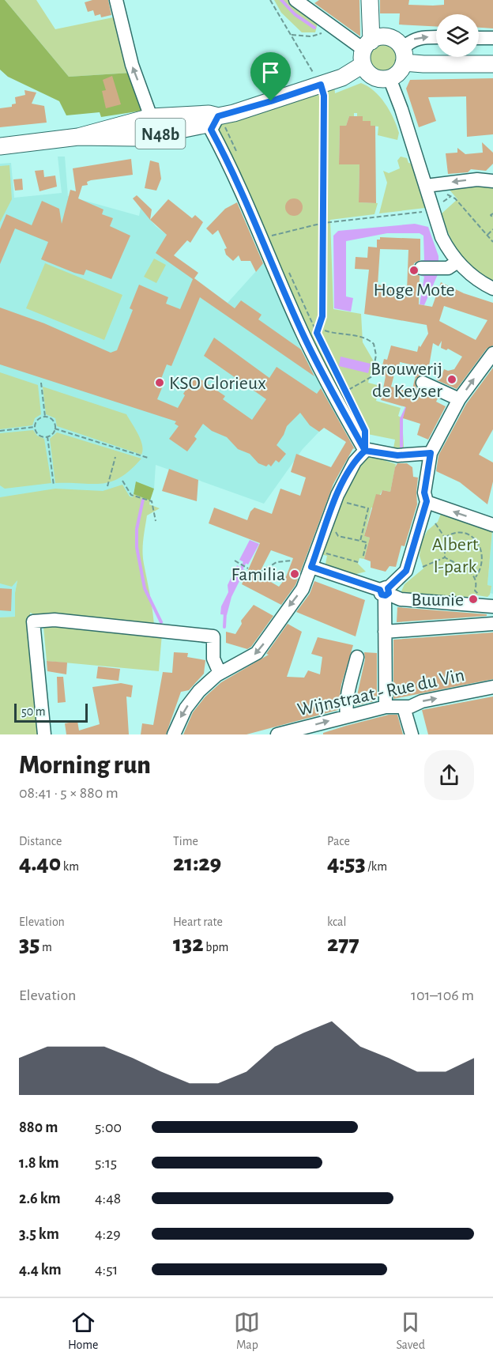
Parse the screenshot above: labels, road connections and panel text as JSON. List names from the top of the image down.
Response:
{
  "streets": {
    "main road": ["N48b"],
    "street": ["Wijnstraat - Rue du Vin"]
  },
  "parks": ["Albert I-park"],
  "places": [
    "Hoge Mote",
    "Brouwerij de Keyser",
    "KSO Glorieux",
    "Familia",
    "Buunie"
  ],
  "scale_bar": "50 m",
  "page": {
    "scale": "50 m",
    "heading": ["Morning run", "08:41 · 5 × 880 m"],
    "stats": [
      ["Distance", "4.40 km"],
      ["Time", "21:29"],
      ["Pace", "4:53 /km"],
      ["Elevation", "35 m"],
      ["Heart rate", "132 bpm"],
      ["kcal", "277"]
    ],
    "chart": ["Elevation", "101–106 m"],
    "list": [
      {
        "name": "880 m",
        "note": "5:00"
      },
      {
        "name": "1.8 km",
        "note": "5:15"
      },
      {
        "name": "2.6 km",
        "note": "4:48"
      },
      {
        "name": "3.5 km",
        "note": "4:29"
      },
      {
        "name": "4.4 km",
        "note": "4:51"
      }
    ],
    "tabs": ["Home", "Map", "Saved"]
  }
}
